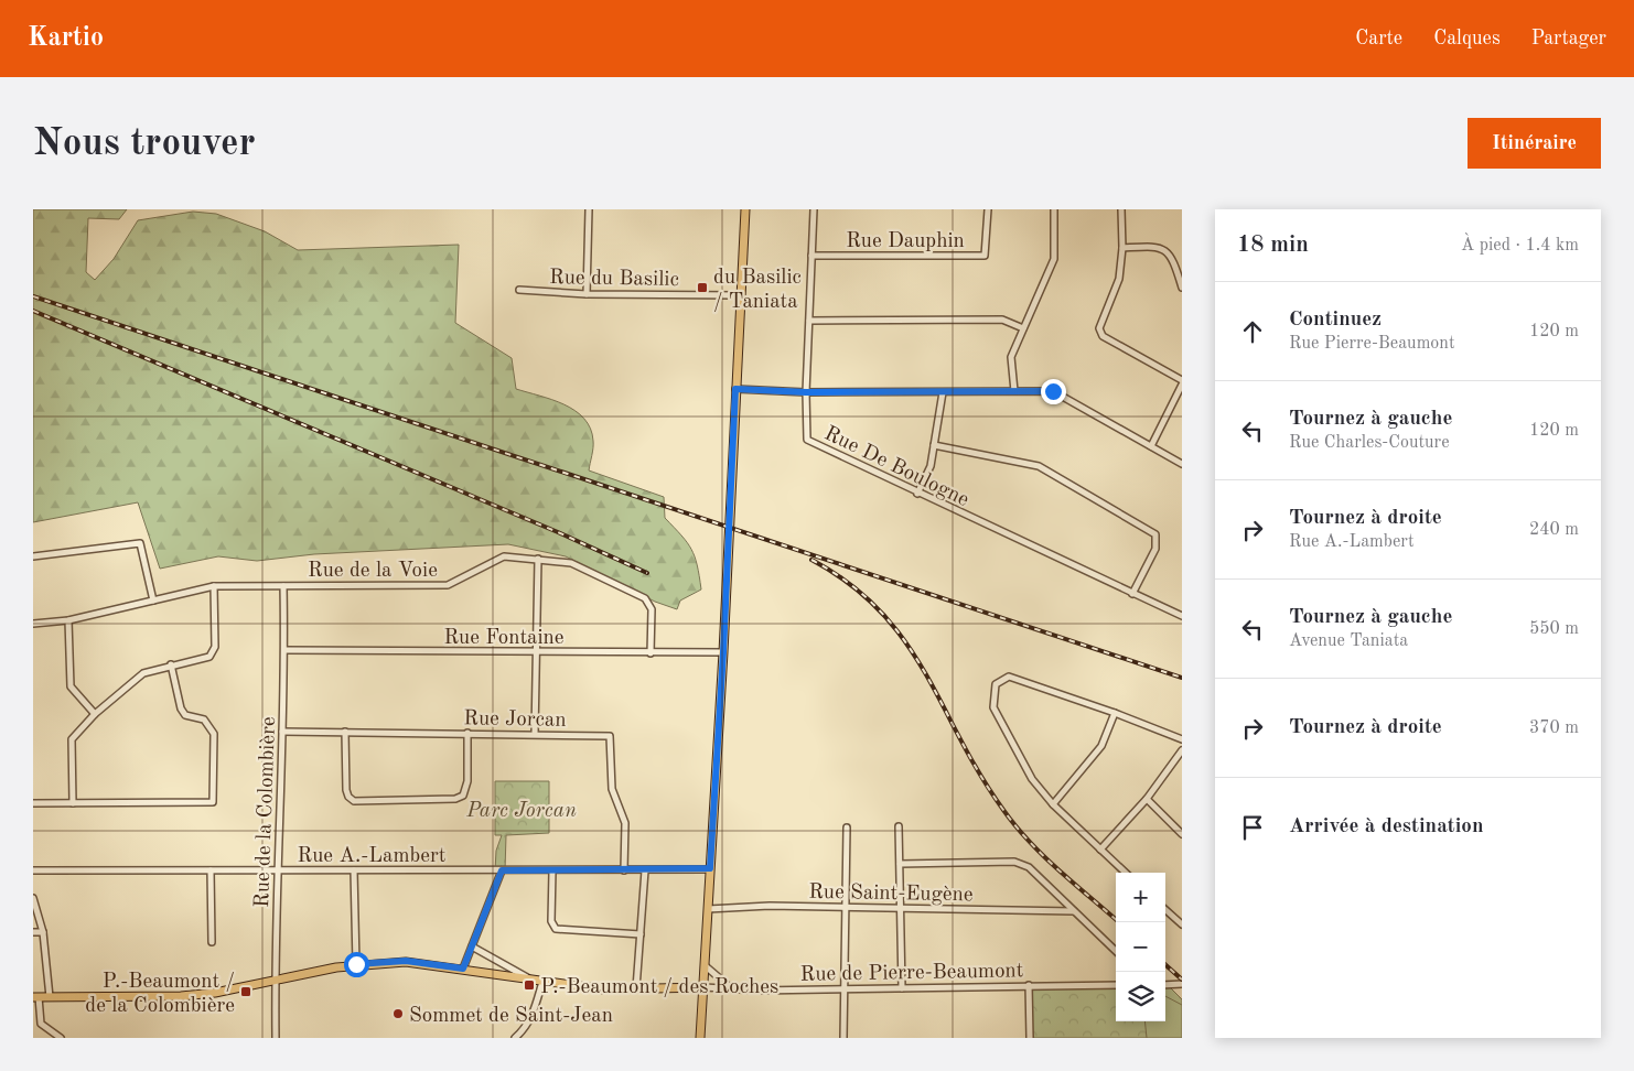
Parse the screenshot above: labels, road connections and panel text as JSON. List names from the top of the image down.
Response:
{
  "streets": {
    "street": [
      "Rue Dauphin",
      "Rue du Basilic",
      "Rue De Boulogne",
      "Rue de la Voie",
      "Rue Fontaine",
      "Rue Jorcan",
      "Rue de la Colombière",
      "Rue A.-Lambert",
      "Rue Saint-Eugène",
      "Rue de Pierre-Beaumont"
    ]
  },
  "crossings": [
    ["Rue Dauphin", "Rue De Boulogne"],
    ["Rue de la Voie", "Rue Fontaine"],
    ["Rue de la Voie", "Rue de la Colombière"],
    ["Rue Fontaine", "Rue de la Colombière"],
    ["Rue Jorcan", "Rue de la Colombière"],
    ["Rue Jorcan", "Rue A.-Lambert"],
    ["Rue de la Colombière", "Rue A.-Lambert"]
  ],
  "parks": ["Parc Jorcan"],
  "places": {
    "transit": ["du Basilic / Taniata", "P.-Beaumont / des Roches", "P.-Beaumont / de la Colombière"],
    "other": ["Sommet de Saint-Jean"]
  },
  "page": {
    "header": "Kartio",
    "nav": ["Carte", "Calques", "Partager"],
    "buttons": "Itinéraire",
    "title": "Nous trouver",
    "heading": ["18 min", "À pied · 1.4 km"],
    "list": [
      ["Continuez", "Rue Pierre-Beaumont", "120 m"],
      ["Tournez à gauche", "Rue Charles-Couture", "120 m"],
      ["Tournez à droite", "Rue A.-Lambert", "240 m"],
      ["Tournez à gauche", "Avenue Taniata", "550 m"],
      ["Tournez à droite", "370 m"],
      "Arrivée à destination"
    ],
    "map_buttons": ["+", "−"]
  }
}
